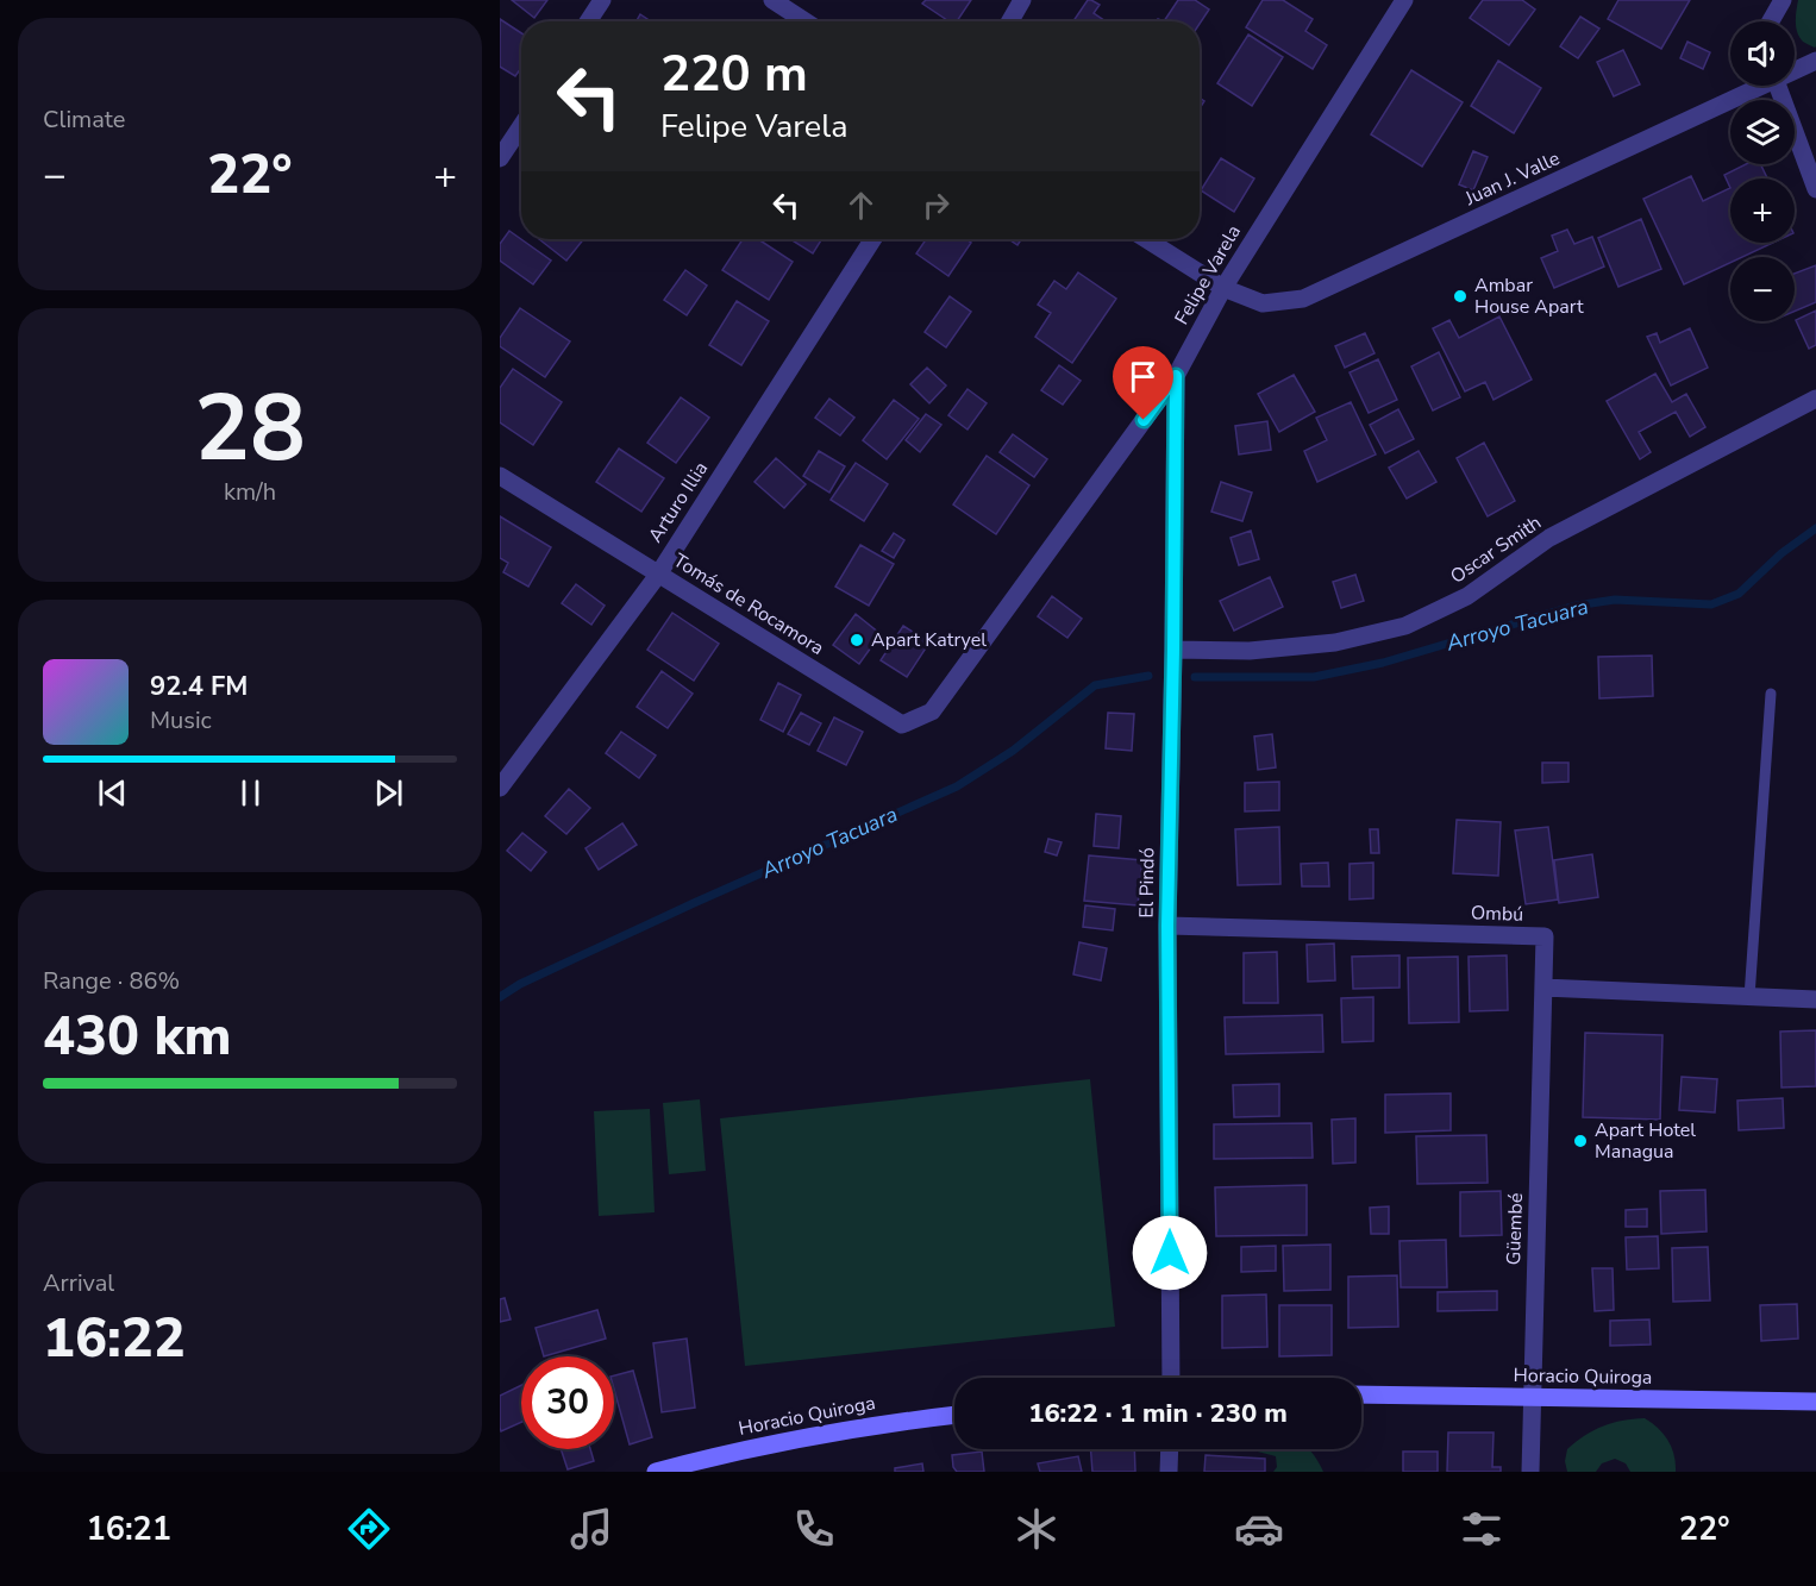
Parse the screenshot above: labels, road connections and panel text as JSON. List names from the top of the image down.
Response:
{
  "streets": {
    "main road": ["Horacio Quiroga"],
    "street": [
      "Juan J. Valle",
      "Felipe Varela",
      "Arturo Illia",
      "Oscar Smith",
      "Tomás de Rocamora",
      "El Pindó",
      "Ombú",
      "Güembé"
    ]
  },
  "crossings": [
    ["Juan J. Valle", "Felipe Varela"],
    ["Felipe Varela", "Tomás de Rocamora"],
    ["Felipe Varela", "El Pindó"],
    ["Arturo Illia", "Tomás de Rocamora"],
    ["Oscar Smith", "El Pindó"],
    ["El Pindó", "Ombú"],
    ["Ombú", "Güembé"],
    ["Güembé", "Horacio Quiroga"]
  ],
  "water": ["Arroyo Tacuara"],
  "places": ["Ambar House Apart", "Apart Katryel", "Apart Hotel Managua"],
  "page": {
    "tile": [
      "Climate",
      ["28", "km/h"],
      ["Range · 86%", "430 km"],
      ["Arrival", "16:22"]
    ],
    "map_buttons": ["+", "−"],
    "turn": ["220 m", "Felipe Varela"],
    "heat": ["−", "22°", "+"],
    "song": ["92.4 FM", "Music"],
    "limit": "30",
    "trip": "16:22 · 1 min · 230 m",
    "tabs": ["16:21", "22°"]
  }
}
